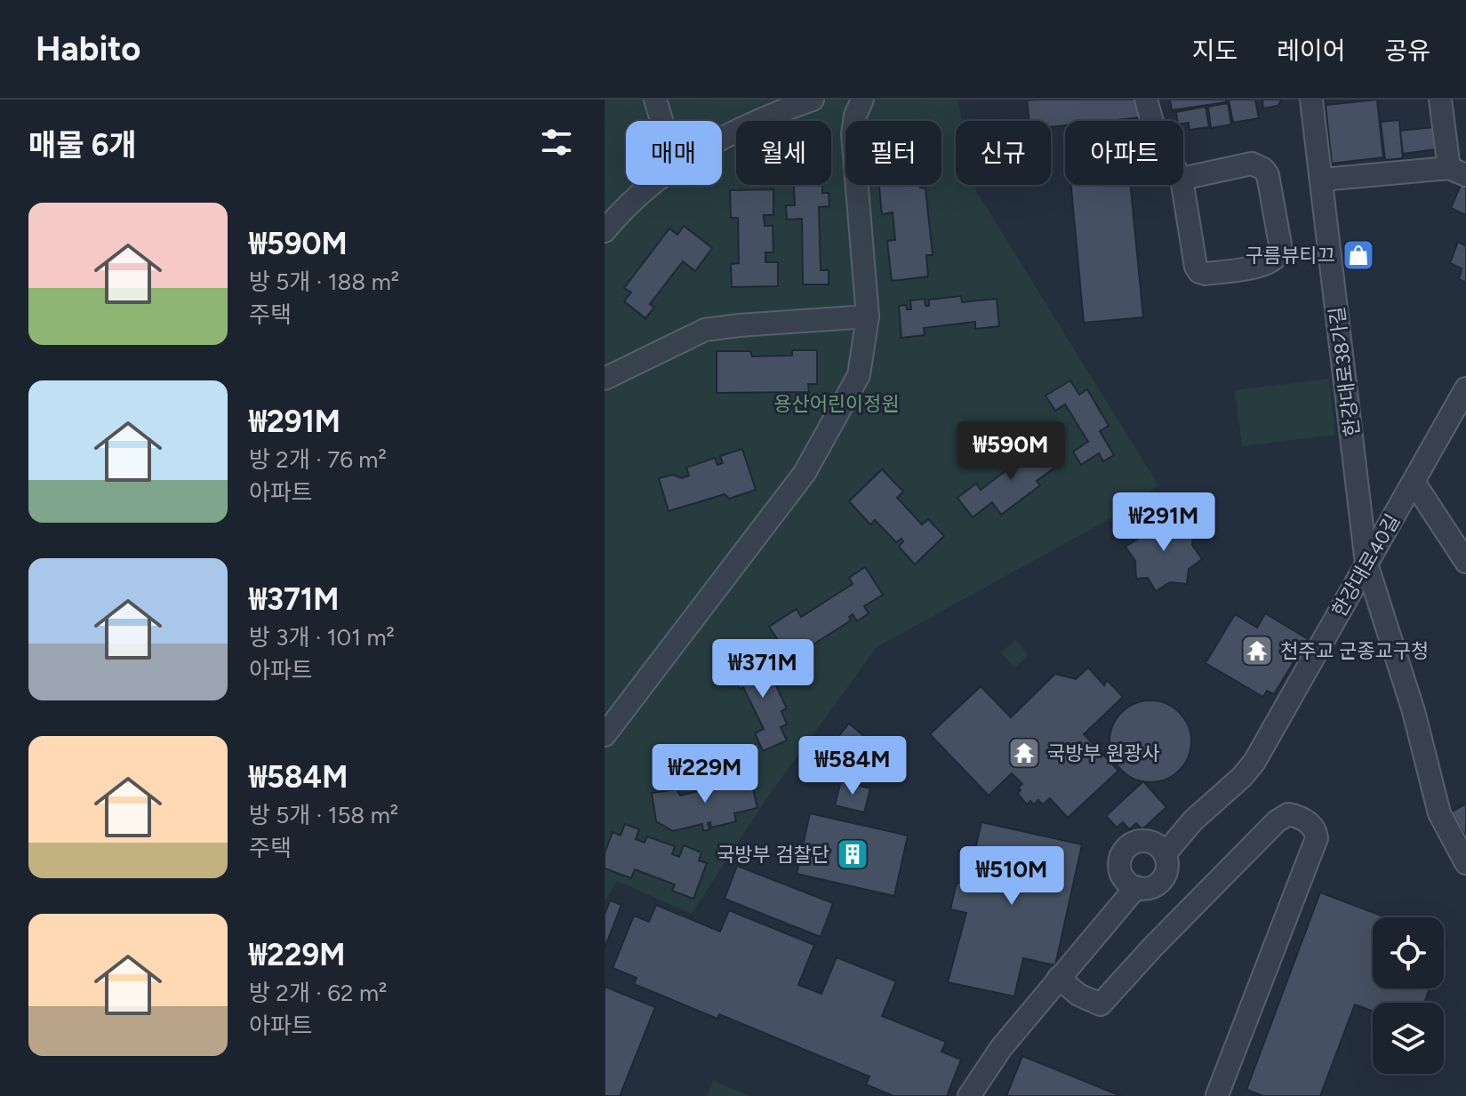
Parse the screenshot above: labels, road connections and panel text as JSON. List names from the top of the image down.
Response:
{
  "streets": {
    "street": ["한강대로38가길", "한강대로40길"]
  },
  "crossings": [
    ["한강대로38가길", "한강대로40길"]
  ],
  "parks": ["용산어린이정원"],
  "places": {
    "shop": ["구름뷰티끄"],
    "temple": ["천주교 군종교구청", "국방부 원광사"],
    "building": ["국방부 검찰단"]
  },
  "page": {
    "header": "Habito",
    "nav": ["지도", "레이어", "공유"],
    "heading": "매물 6개",
    "chip": [
      "매매",
      "월세",
      "필터",
      "신규",
      "아파트"
    ],
    "list": [
      {
        "name": "₩590M",
        "note": "방 5개 · 188 m² · 주택"
      },
      {
        "name": "₩291M",
        "note": "방 2개 · 76 m² · 아파트"
      },
      {
        "name": "₩371M",
        "note": "방 3개 · 101 m² · 아파트"
      },
      {
        "name": "₩584M",
        "note": "방 5개 · 158 m² · 주택"
      },
      {
        "name": "₩229M",
        "note": "방 2개 · 62 m² · 아파트"
      }
    ],
    "price": [
      "₩590M",
      "₩291M",
      "₩371M",
      "₩584M",
      "₩229M",
      "₩510M"
    ]
  }
}
